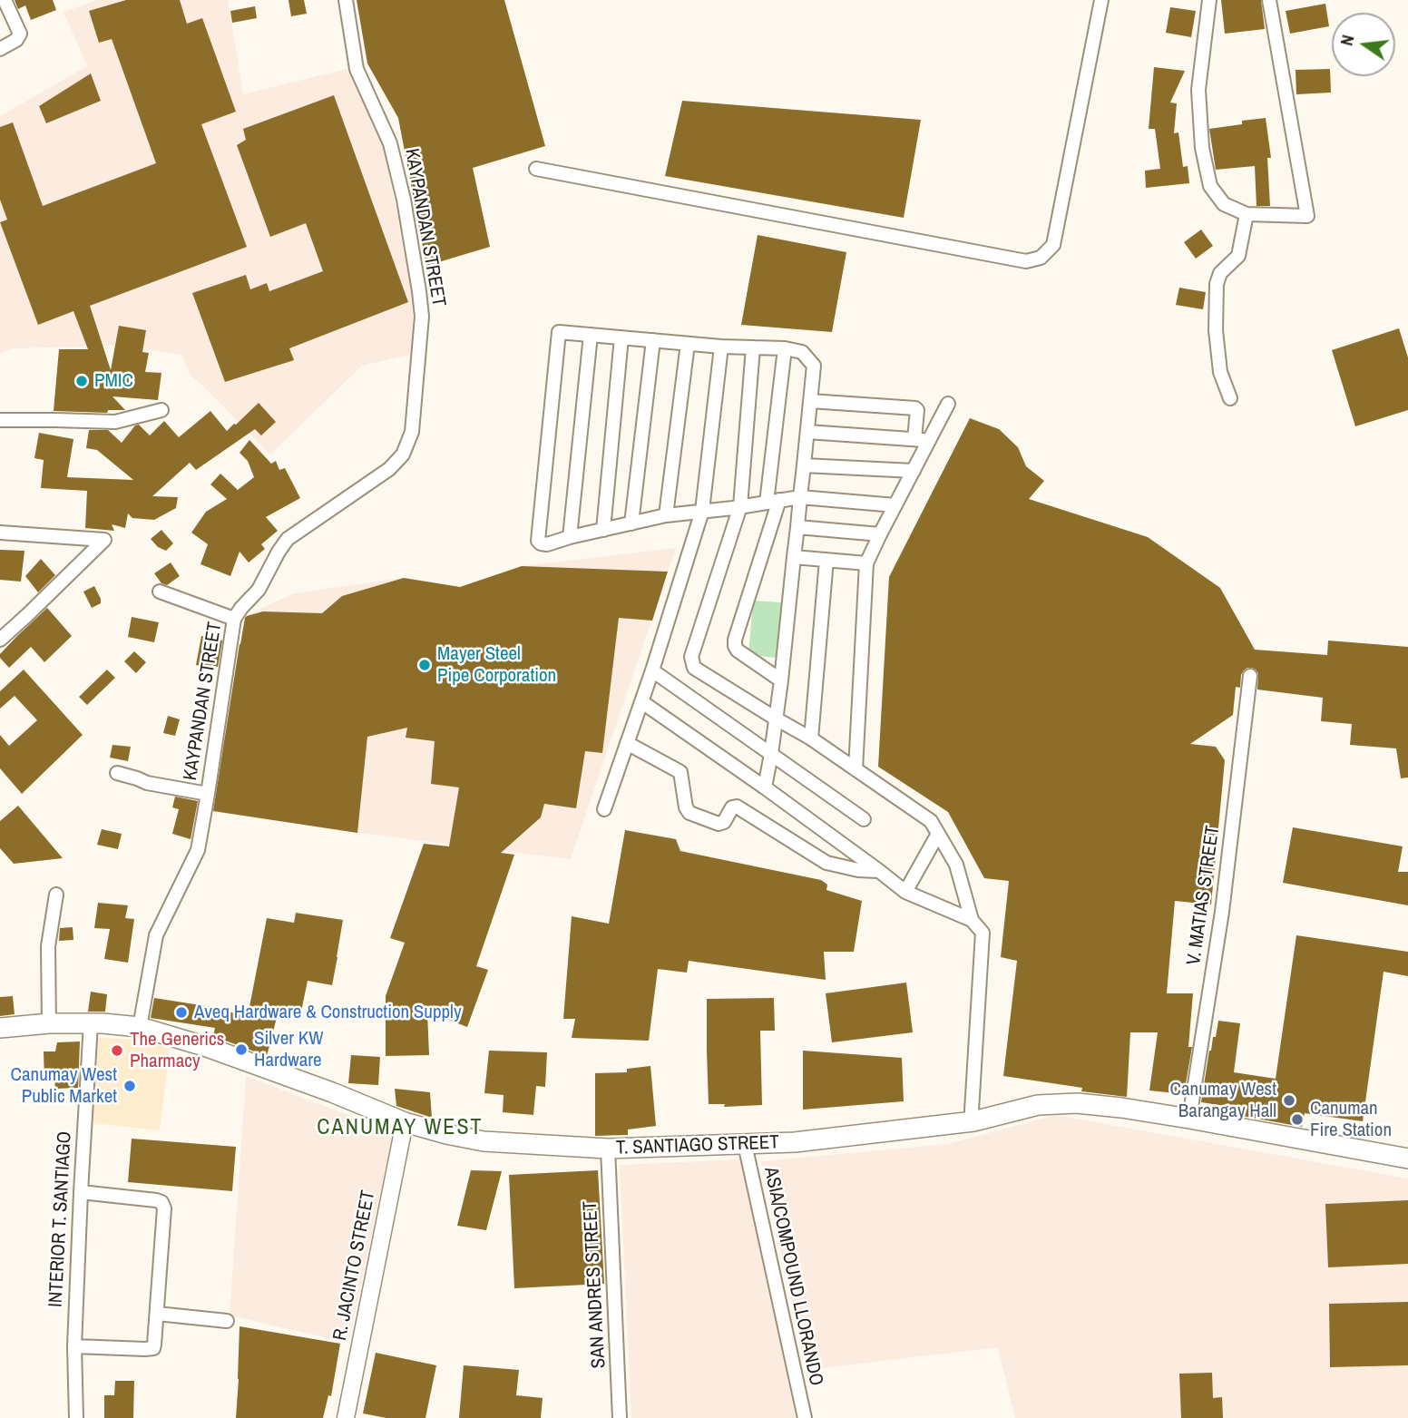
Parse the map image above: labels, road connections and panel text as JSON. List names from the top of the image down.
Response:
{
  "streets": {
    "main road": ["T. SANTIAGO STREET"],
    "street": [
      "KAYPANDAN STREET",
      "V. MATIAS STREET",
      "INTERIOR T. SANTIAGO",
      "R. JACINTO STREET",
      "ASIA/COMPOUND LLORANDO",
      "SAN ANDRES STREET"
    ]
  },
  "crossings": [
    ["KAYPANDAN STREET", "T. SANTIAGO STREET"],
    ["V. MATIAS STREET", "T. SANTIAGO STREET"],
    ["T. SANTIAGO STREET", "INTERIOR T. SANTIAGO"],
    ["T. SANTIAGO STREET", "R. JACINTO STREET"],
    ["T. SANTIAGO STREET", "ASIA/COMPOUND LLORANDO"],
    ["T. SANTIAGO STREET", "SAN ANDRES STREET"]
  ],
  "districts": ["CANUMAY WEST"],
  "places": [
    "PMIC",
    "Mayer Steel Pipe Corporation",
    "Aveq Hardware & Construction Supply",
    "Silver KW Hardware",
    "The Generics Pharmacy",
    "Canumay West Public Market",
    "Canumay West Barangay Hall",
    "Canuman Fire Station"
  ],
  "north": "left"
}
